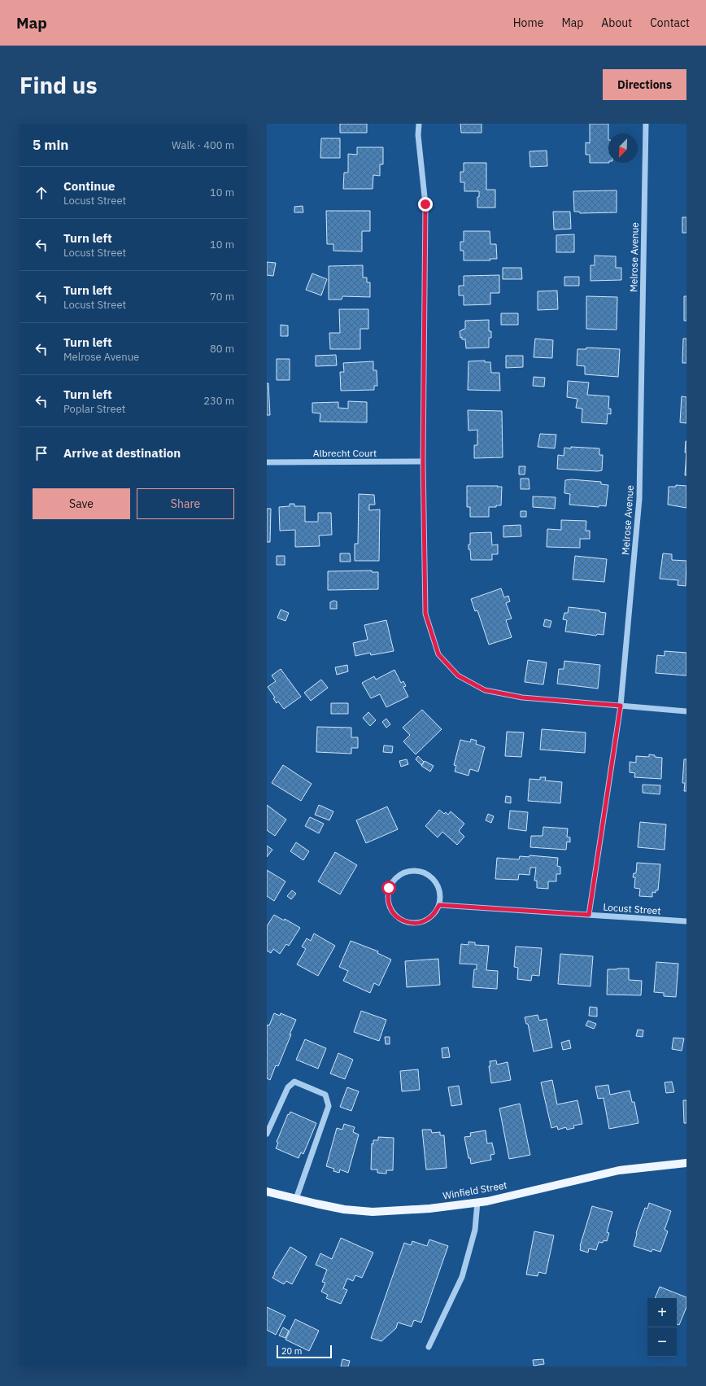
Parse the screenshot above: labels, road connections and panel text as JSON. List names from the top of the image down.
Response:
{
  "streets": {
    "main road": ["Winfield Street"],
    "street": ["Melrose Avenue", "Albrecht Court", "Locust Street"]
  },
  "crossings": [
    ["Melrose Avenue", "Locust Street"]
  ],
  "scale_bar": "20 m",
  "north": "bottom left",
  "page": {
    "header": "Map",
    "nav": [
      "Home",
      "Map",
      "About",
      "Contact"
    ],
    "buttons": [
      "Directions",
      ["Save", "Share"]
    ],
    "title": "Find us",
    "heading": ["5 min", "Walk · 400 m"],
    "list": [
      ["Continue", "Locust Street", "10 m"],
      ["Turn left", "Locust Street", "10 m"],
      ["Turn left", "Locust Street", "70 m"],
      ["Turn left", "Melrose Avenue", "80 m"],
      ["Turn left", "Poplar Street", "230 m"],
      "Arrive at destination"
    ],
    "map_buttons": ["+", "−"],
    "scale": "20 m"
  }
}
